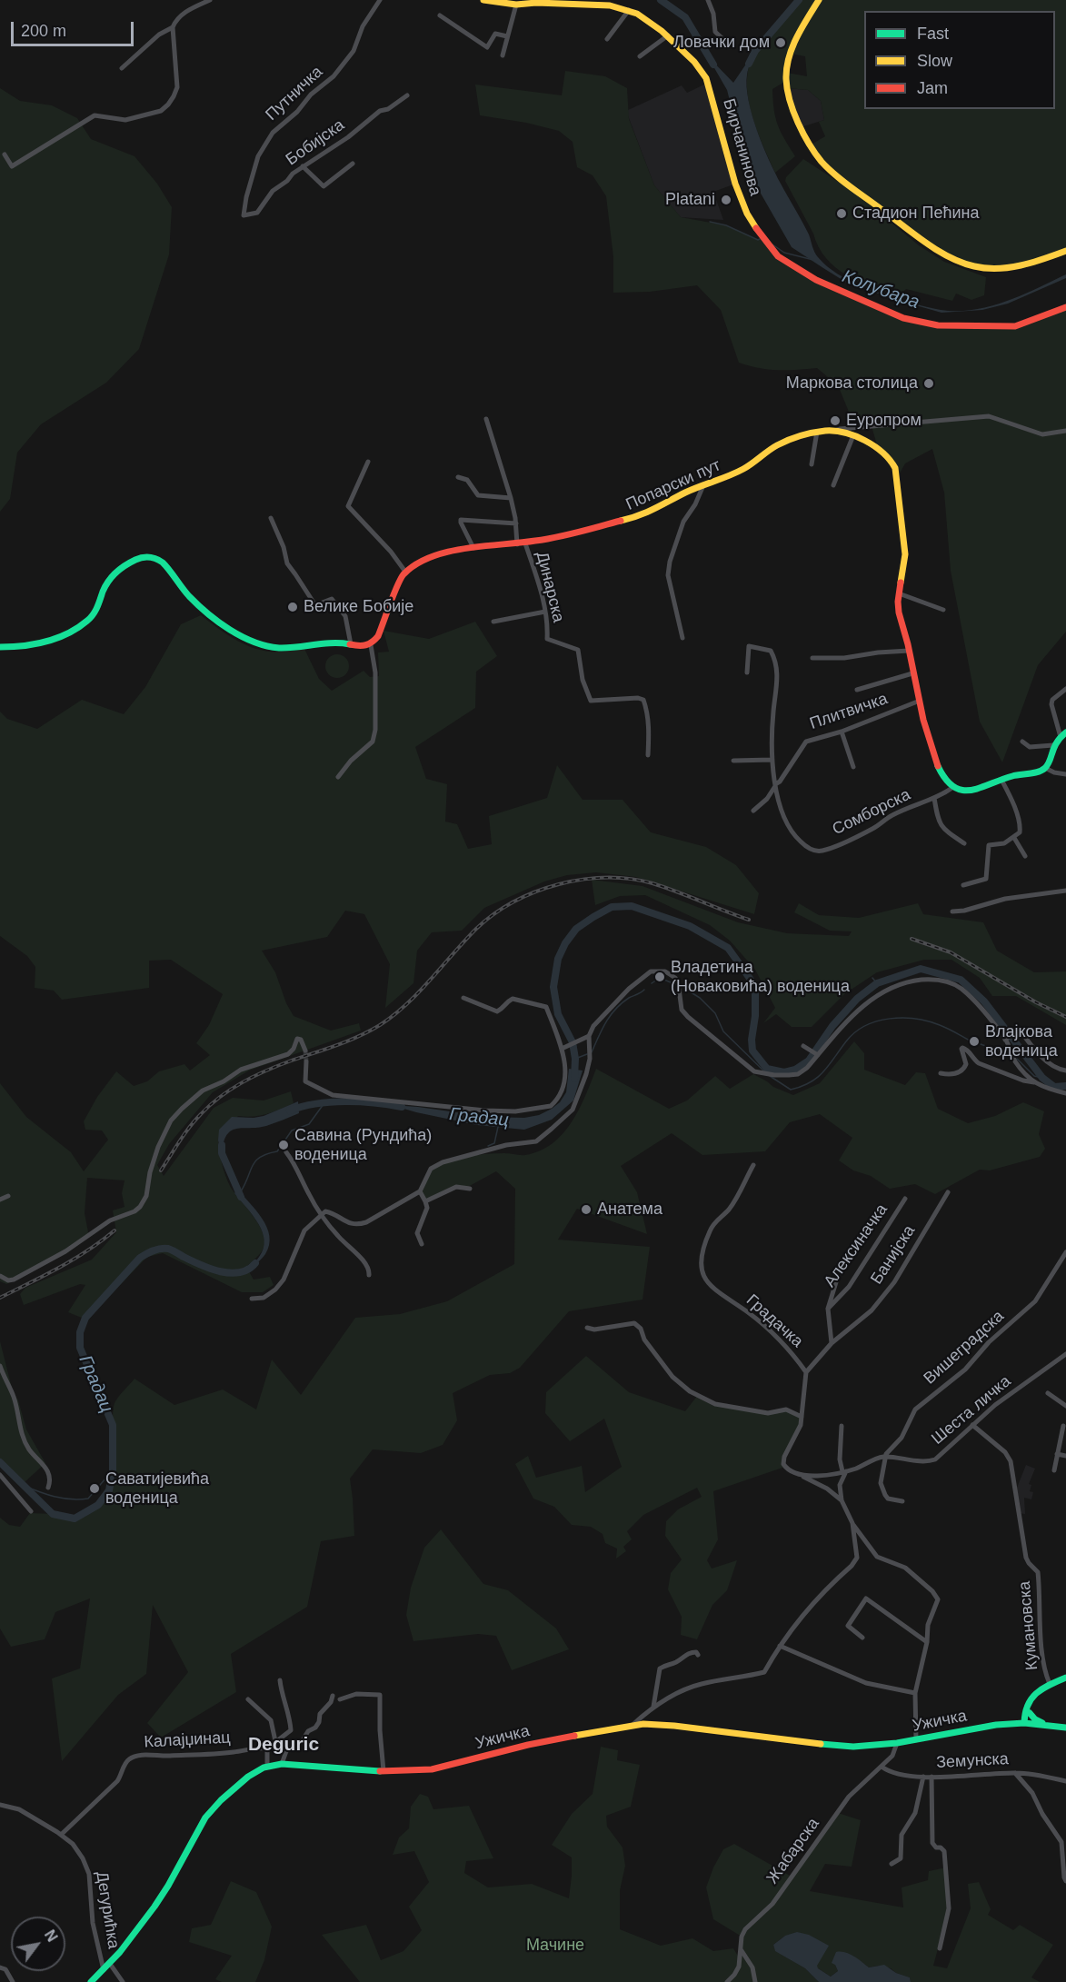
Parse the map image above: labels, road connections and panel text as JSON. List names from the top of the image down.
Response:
{
  "streets": {
    "main road": ["Бирчанинова", "Попарски пут", "Ужичка"],
    "street": [
      "Путничка",
      "Бобијска",
      "Динарска",
      "Плитвичка",
      "Сомборска",
      "Алексиначка",
      "Банијска",
      "Градачка",
      "Вишеградска",
      "Шеста личка",
      "Кумановска",
      "Калајџинац",
      "Земунска",
      "Жабарска",
      "Дегурићка"
    ]
  },
  "crossings": [
    ["Путничка", "Бобијска"],
    ["Попарски пут", "Динарска"],
    ["Попарски пут", "Плитвичка"],
    ["Попарски пут", "Сомборска"],
    ["Плитвичка", "Сомборска"],
    ["Банијска", "Градачка"],
    ["Вишеградска", "Шеста личка"],
    ["Шеста личка", "Кумановска"],
    ["Ужичка", "Жабарска"],
    ["Ужичка", "Дегурићка"],
    ["Калајџинац", "Дегурићка"],
    ["Земунска", "Жабарска"]
  ],
  "districts": ["Deguric"],
  "water": ["Колубара", "Градац"],
  "parks": ["Мачине"],
  "places": [
    "Ловачки дом",
    "Platani",
    "Стадион Пећина",
    "Маркова столица",
    "Еуропром",
    "Велике Бобије",
    "Владетина (Новаковића) воденица",
    "Влајкова воденица",
    "Савина (Рундића) воденица",
    "Анатема",
    "Саватијевића воденица"
  ],
  "legend": ["Fast", "Slow", "Jam"],
  "scale_bar": "200 m",
  "north": "top right"
}
